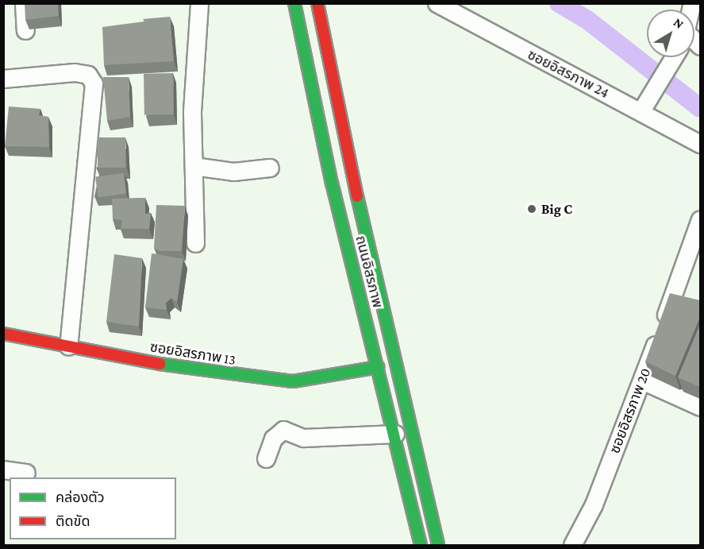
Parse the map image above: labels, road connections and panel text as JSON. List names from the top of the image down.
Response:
{
  "streets": {
    "main road": ["ถนนอิสรภาพ", "ซอยอิสรภาพ 13"],
    "street": ["ซอยอิสรภาพ 24", "ซอยอิสรภาพ 20"]
  },
  "crossings": [
    ["ถนนอิสรภาพ", "ซอยอิสรภาพ 13"]
  ],
  "places": ["Big C"],
  "legend": ["คล่องตัว", "ติดขัด"],
  "north": "top right"
}
